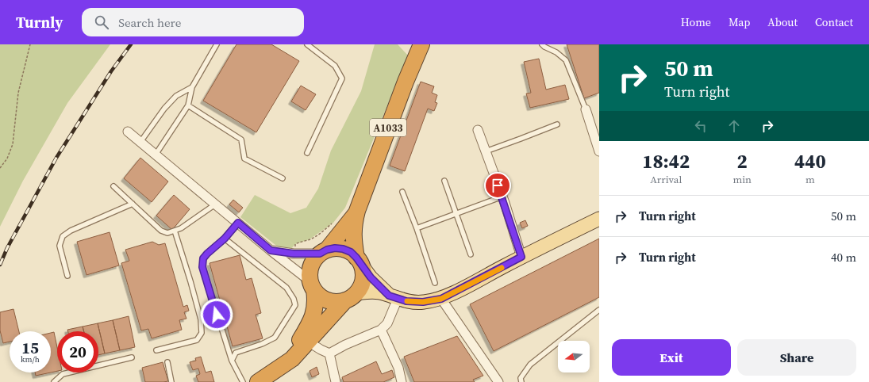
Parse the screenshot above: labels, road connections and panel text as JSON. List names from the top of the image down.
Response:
{
  "streets": {
    "highway": ["A1033"]
  },
  "north": "left",
  "page": {
    "header": "Turnly",
    "search": "Search here",
    "nav": [
      "Home",
      "Map",
      "About",
      "Contact"
    ],
    "turn": ["50 m", "Turn right"],
    "eta": [
      "18:42",
      "Arrival",
      "2",
      "min",
      "440",
      "m"
    ],
    "list": [
      {
        "name": "Turn right",
        "value": "50 m"
      },
      {
        "name": "Turn right",
        "value": "40 m"
      }
    ],
    "speed": "15 km/h",
    "limit": "20",
    "buttons": ["Exit", "Share"]
  }
}
